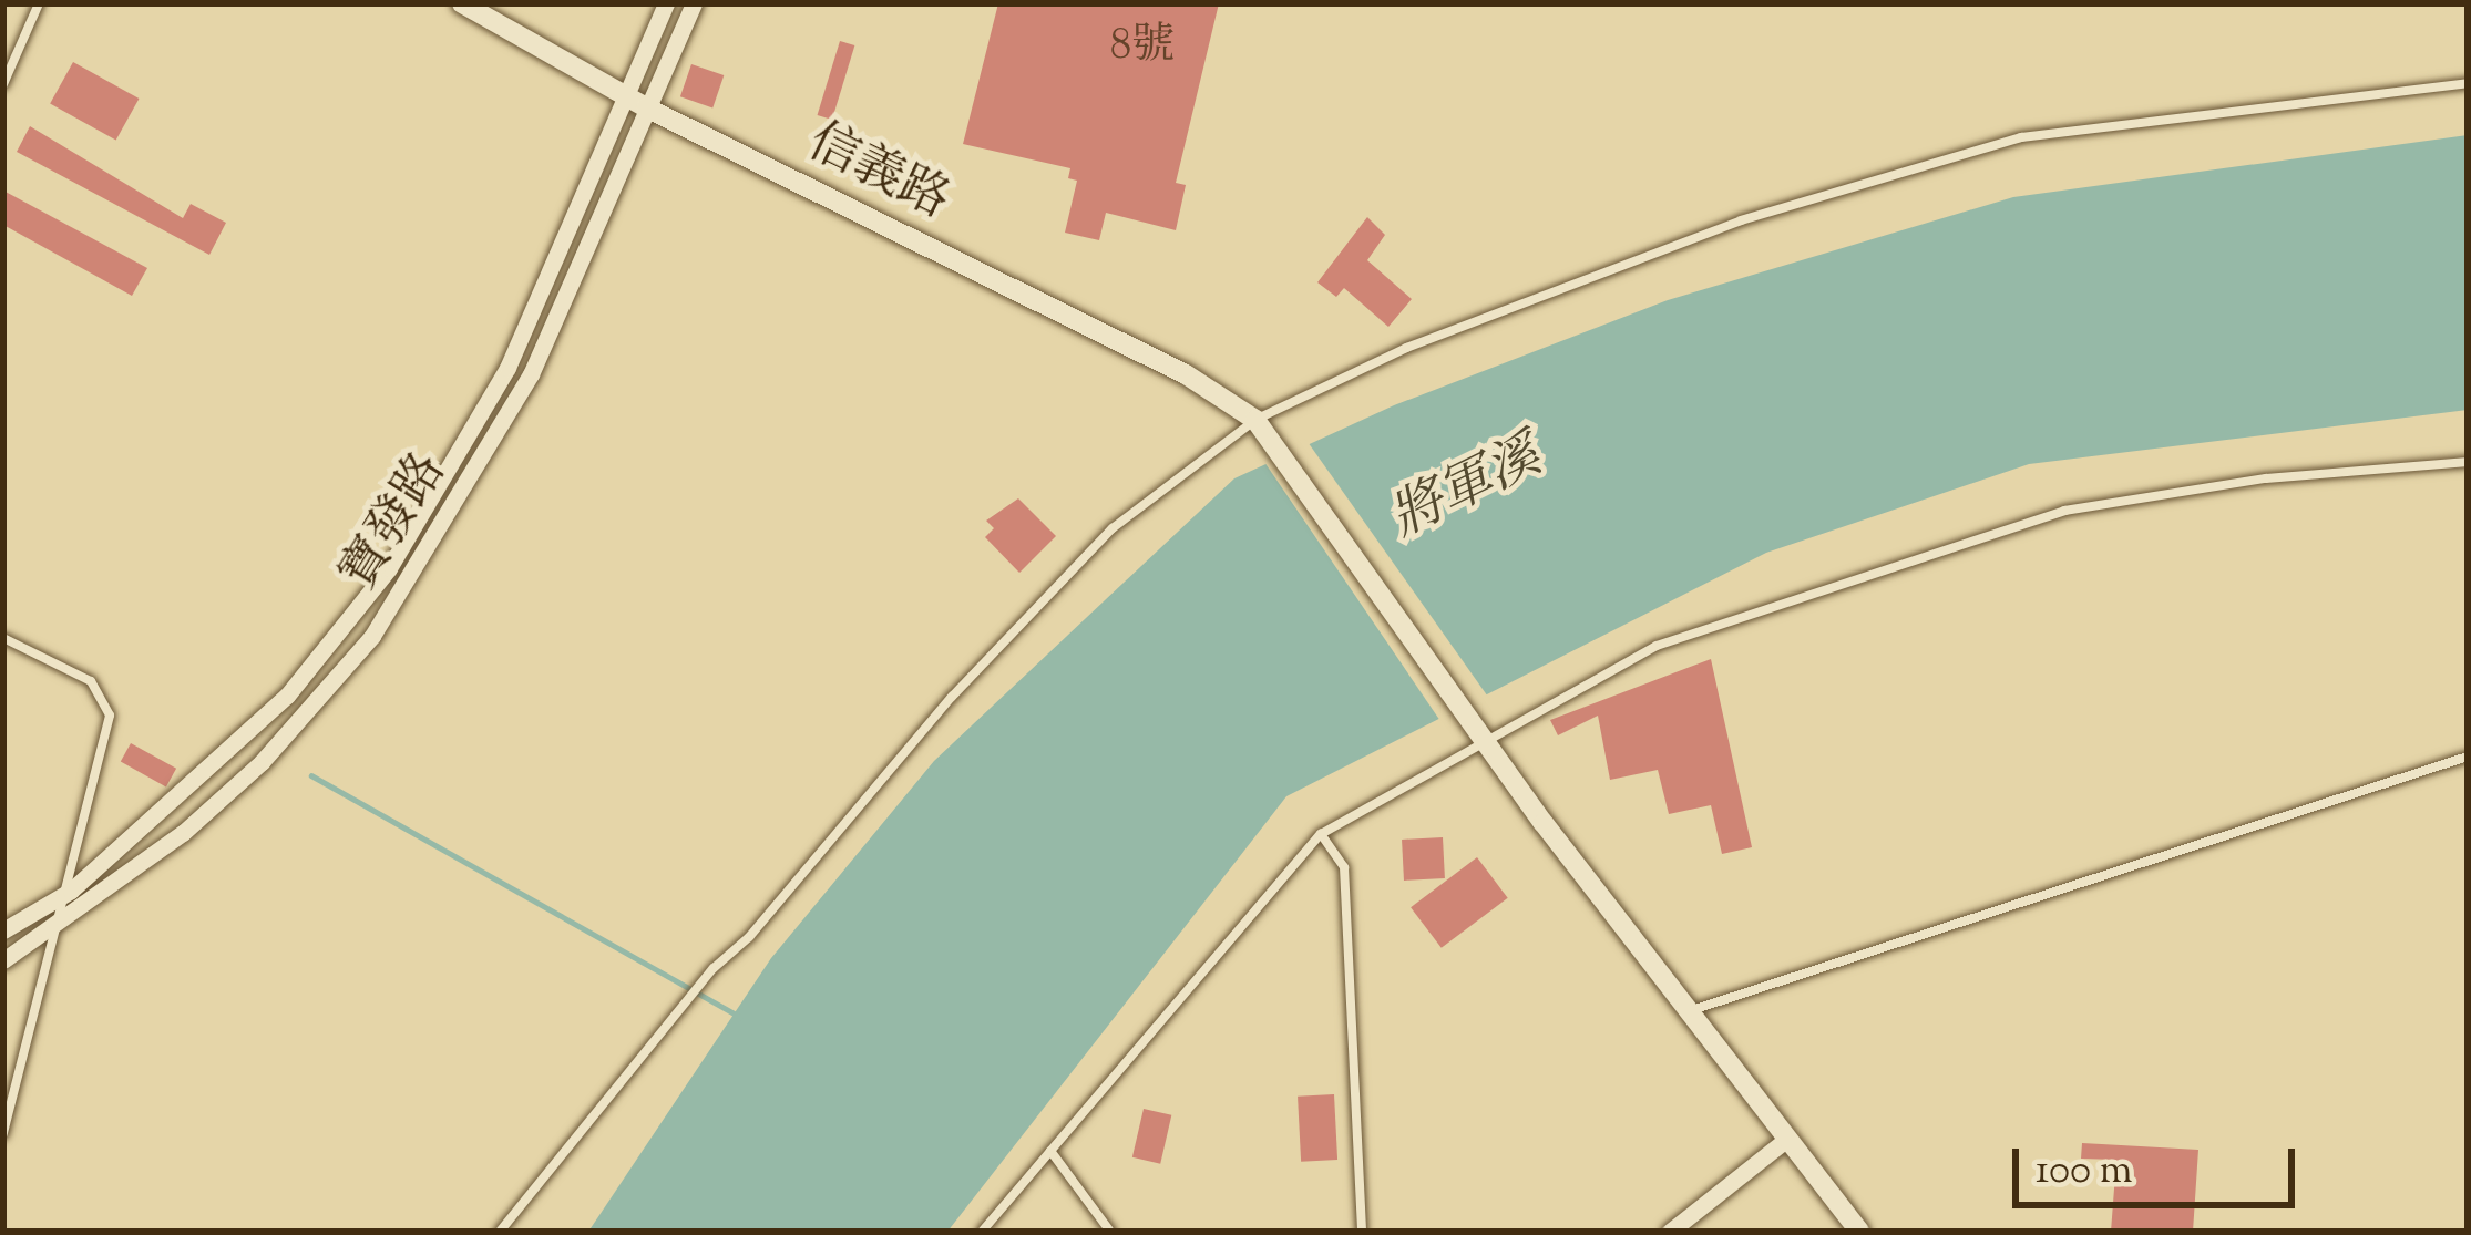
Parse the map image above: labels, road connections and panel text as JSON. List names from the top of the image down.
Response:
{
  "streets": {
    "street": ["信義路", "寶發路"]
  },
  "crossings": [
    ["信義路", "寶發路"]
  ],
  "water": ["將軍溪"],
  "house_numbers": ["8號"],
  "scale_bar": "100 m"
}
